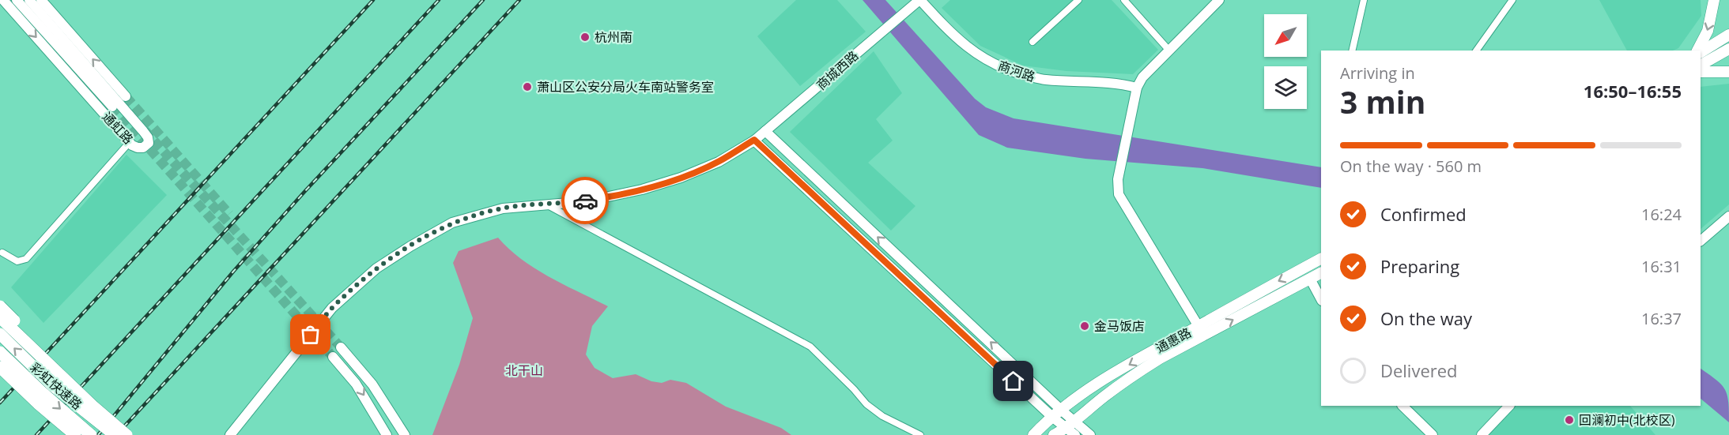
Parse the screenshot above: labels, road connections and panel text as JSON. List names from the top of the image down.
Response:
{
  "streets": {
    "highway": ["彩虹快速路"],
    "main road": [
      "商城西路",
      "商河路",
      "通虹路",
      "通惠路"
    ]
  },
  "crossings": [
    ["商城西路", "商河路"]
  ],
  "parks": ["北干山"],
  "places": [
    "杭州南",
    "萧山区公安分局火车南站警务室",
    "金马饭店",
    "回澜初中(北校区)"
  ],
  "north": "bottom left",
  "page": {
    "heading": ["3 min", "Arriving in", "16:50–16:55"],
    "bar": "On the way · 560 m",
    "list": [
      ["Confirmed", "16:24"],
      ["Preparing", "16:31"],
      ["On the way", "16:37"],
      "Delivered"
    ]
  }
}
